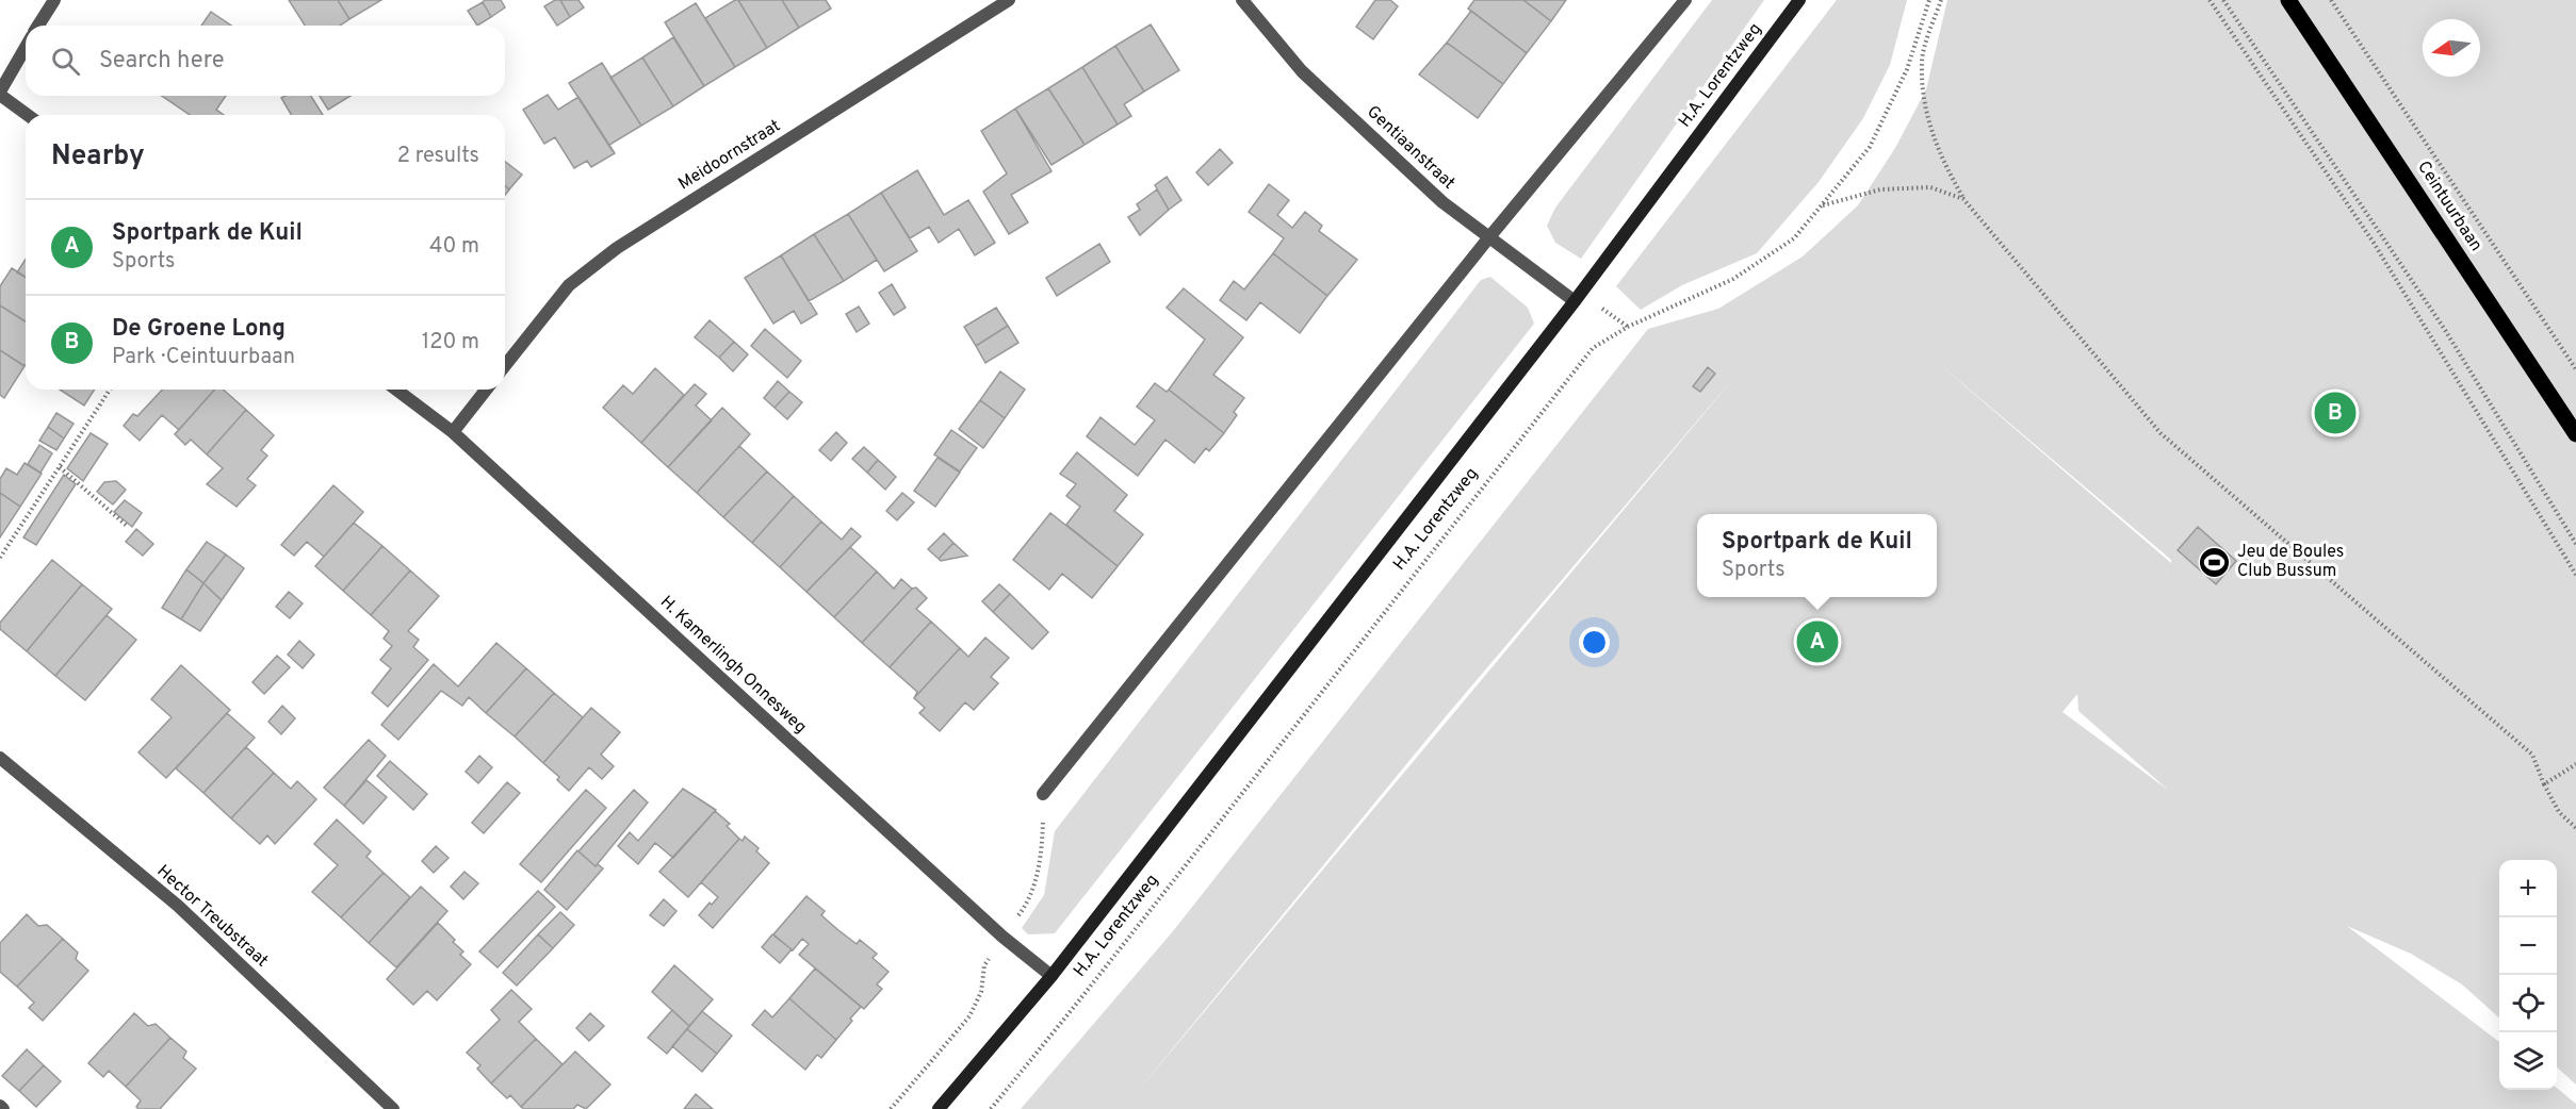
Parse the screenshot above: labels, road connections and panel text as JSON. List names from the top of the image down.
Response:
{
  "streets": {
    "main road": ["Ceintuurbaan"],
    "street": [
      "H.A. Lorentzweg",
      "Gentiaanstraat",
      "Meidoornstraat",
      "H. Kamerlingh Onnesweg",
      "Hector Treubstraat"
    ]
  },
  "crossings": [
    ["H.A. Lorentzweg", "Gentiaanstraat"],
    ["H.A. Lorentzweg", "H. Kamerlingh Onnesweg"]
  ],
  "places": {
    "sports": ["Jeu de Boules Club Bussum"]
  },
  "north": "left",
  "page": {
    "search": "Search here",
    "heading": ["Nearby", "2 results"],
    "list": [
      {
        "mark": "A",
        "name": "Sportpark de Kuil",
        "note": "Sports",
        "value": "40 m"
      },
      {
        "mark": "B",
        "name": "De Groene Long",
        "note": "Park · Ceintuurbaan",
        "value": "120 m"
      }
    ],
    "pins": ["B", "A"],
    "popup": ["Sportpark de Kuil", "Sports"],
    "map_buttons": ["+", "−"]
  }
}
